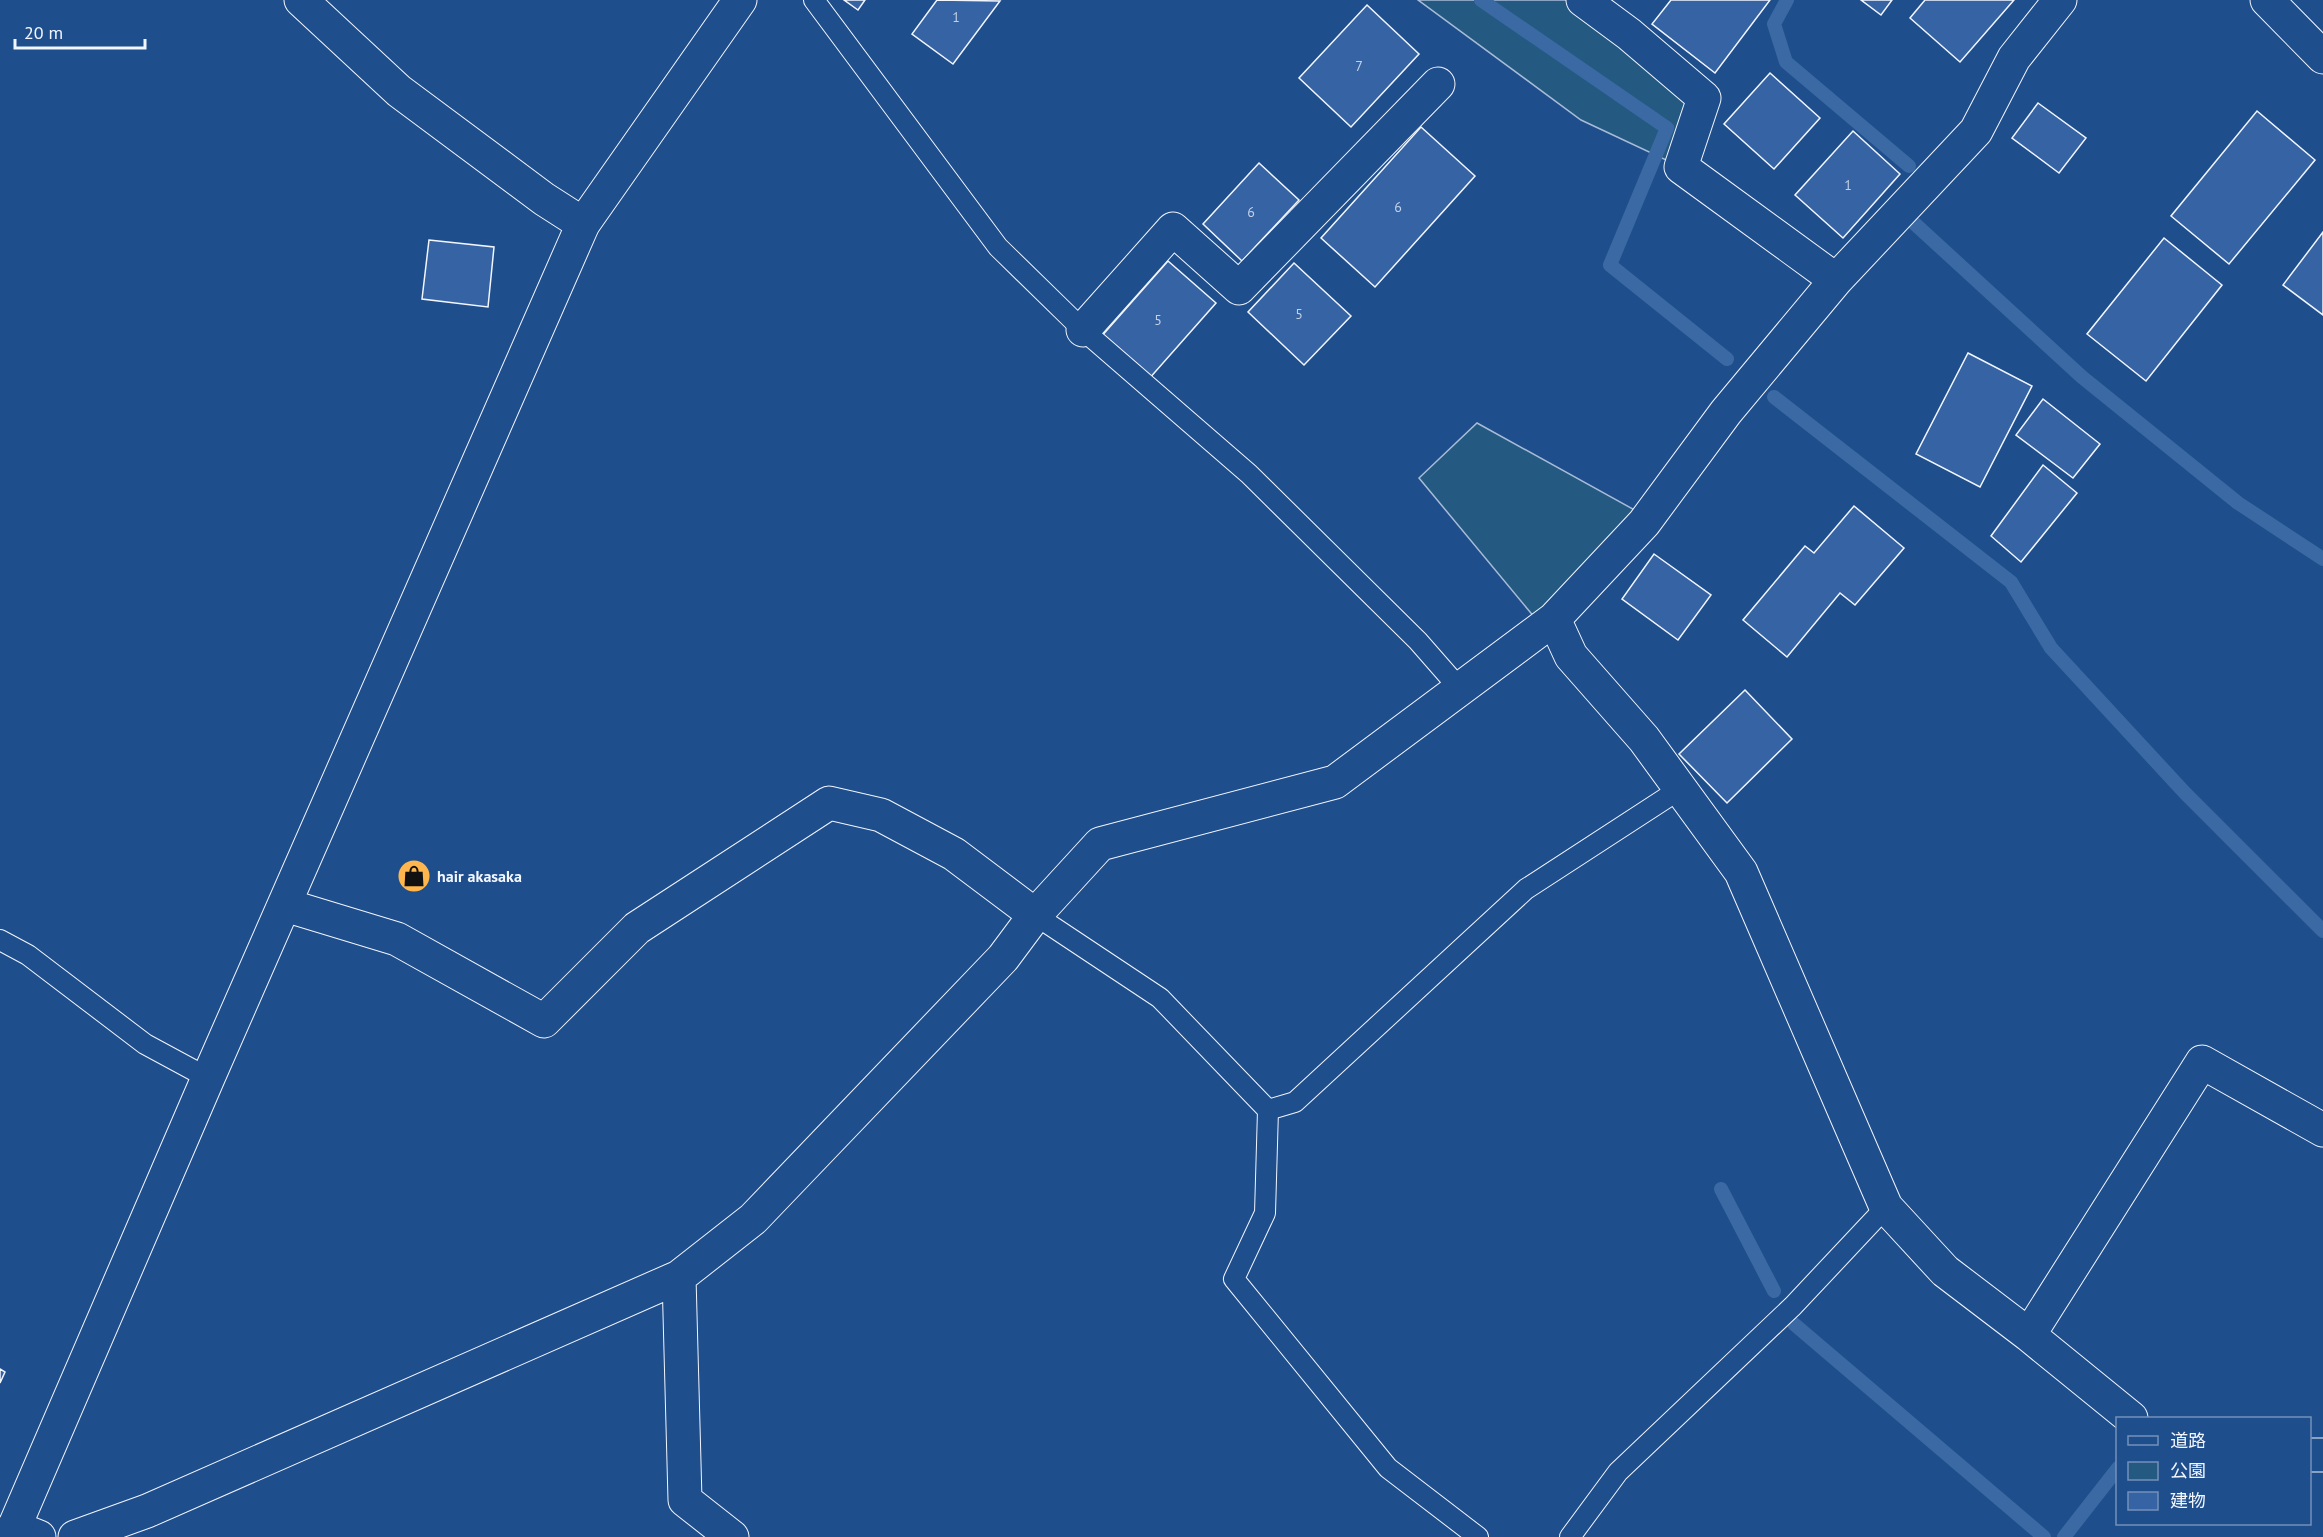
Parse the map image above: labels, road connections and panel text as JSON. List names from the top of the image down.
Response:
{
  "places": {
    "shop": ["hair akasaka"]
  },
  "house_numbers": [
    "1",
    "7",
    "1",
    "6",
    "6",
    "5",
    "5"
  ],
  "legend": ["道路", "公園", "建物"],
  "scale_bar": "20 m"
}
